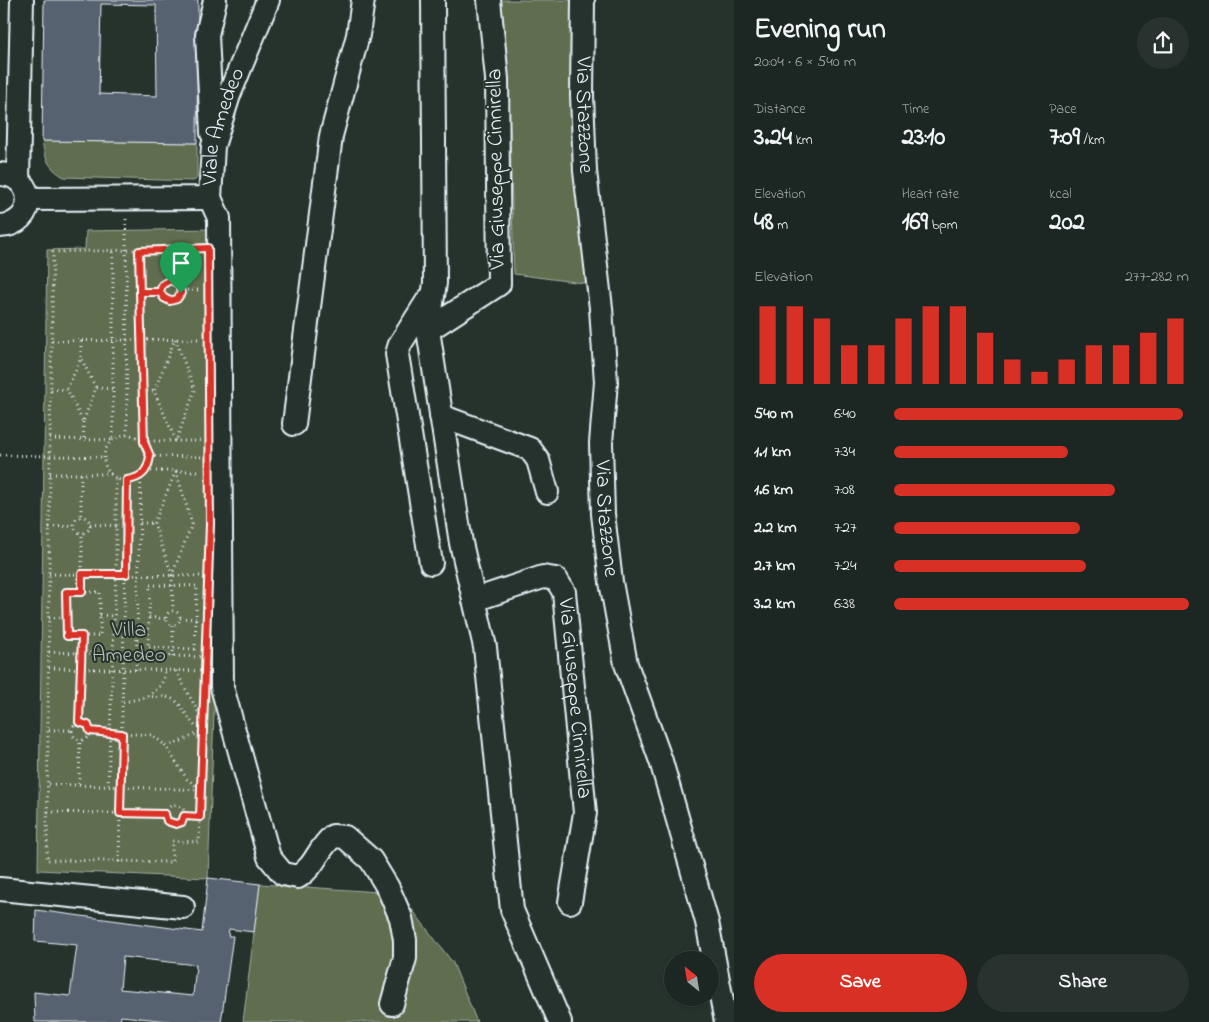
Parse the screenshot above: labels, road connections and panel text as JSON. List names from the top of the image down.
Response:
{
  "streets": {
    "street": ["Via Stazzone", "Viale Amedeo", "Via Giuseppe Cinnirella"]
  },
  "parks": ["Villa Amedeo"],
  "north": "top left",
  "page": {
    "heading": ["Evening run", "20:04 · 6 × 540 m"],
    "stats": [
      ["Distance", "3.24 km"],
      ["Time", "23:10"],
      ["Pace", "7:09 /km"],
      ["Elevation", "48 m"],
      ["Heart rate", "169 bpm"],
      ["kcal", "202"]
    ],
    "chart": ["Elevation", "277–282 m"],
    "list": [
      {
        "name": "540 m",
        "note": "6:40"
      },
      {
        "name": "1.1 km",
        "note": "7:34"
      },
      {
        "name": "1.6 km",
        "note": "7:08"
      },
      {
        "name": "2.2 km",
        "note": "7:27"
      },
      {
        "name": "2.7 km",
        "note": "7:24"
      },
      {
        "name": "3.2 km",
        "note": "6:38"
      }
    ],
    "buttons": ["Save", "Share"]
  }
}
